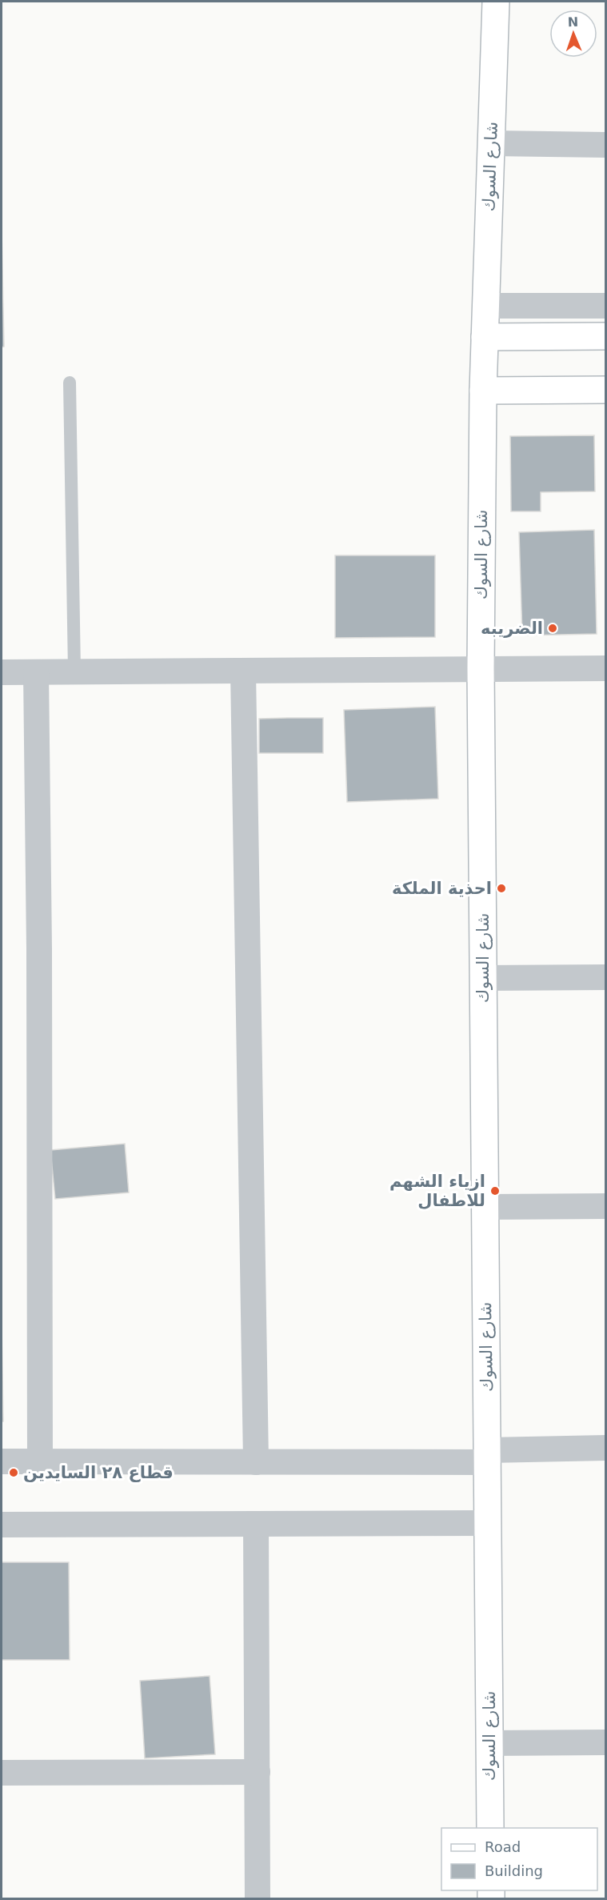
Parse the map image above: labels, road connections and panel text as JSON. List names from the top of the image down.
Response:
{
  "streets": {
    "street": ["شارع السوك"]
  },
  "places": [
    "الضريبه",
    "احذية الملكة",
    "ازياء الشهم للاطفال",
    "قطاع ٢٨ السايدين"
  ],
  "legend": ["Road", "Building"],
  "north": "top"
}
